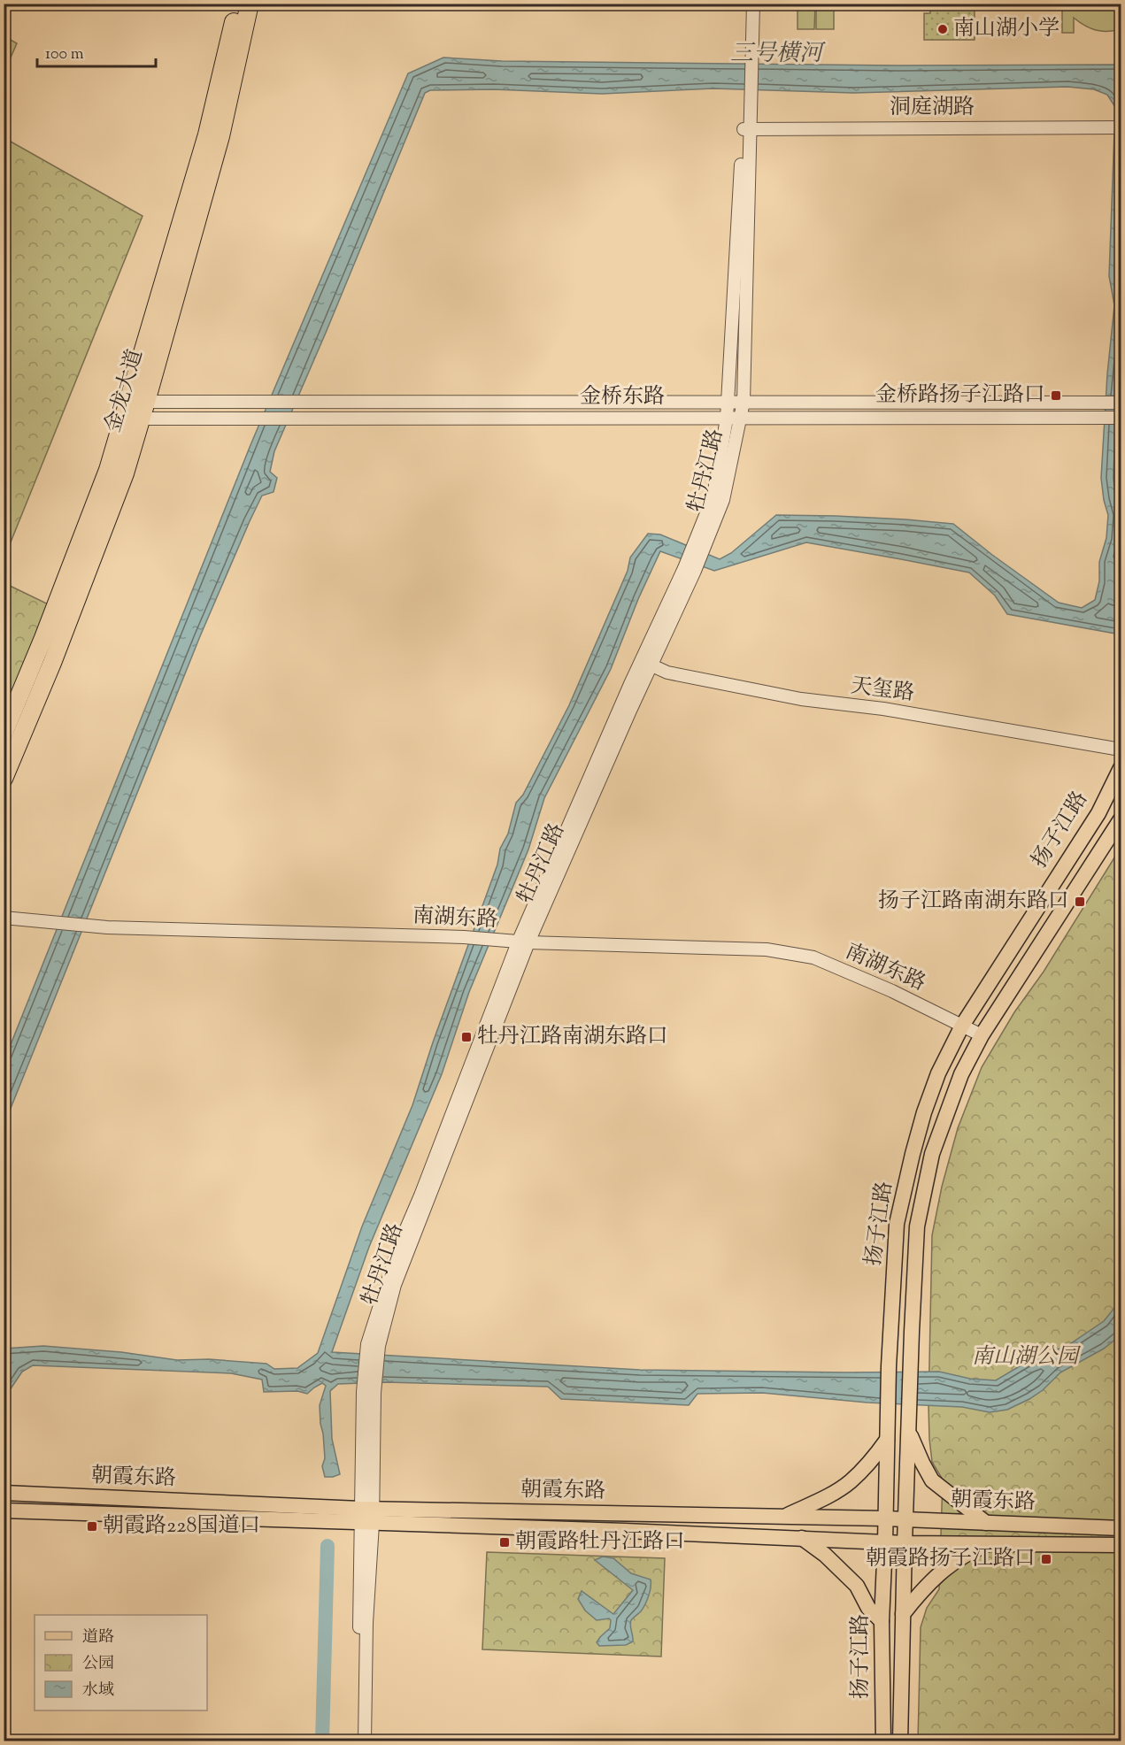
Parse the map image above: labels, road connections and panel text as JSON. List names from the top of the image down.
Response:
{
  "streets": {
    "highway": ["金龙大道"],
    "main road": ["扬子江路", "朝霞东路"],
    "street": [
      "洞庭湖路",
      "金桥东路",
      "牡丹江路",
      "天玺路",
      "南湖东路"
    ]
  },
  "crossings": [
    ["洞庭湖路", "牡丹江路"],
    ["金龙大道", "金桥东路"],
    ["金桥东路", "牡丹江路"],
    ["牡丹江路", "天玺路"],
    ["牡丹江路", "南湖东路"],
    ["牡丹江路", "朝霞东路"],
    ["扬子江路", "南湖东路"],
    ["扬子江路", "朝霞东路"]
  ],
  "water": ["三号横河"],
  "parks": ["南山湖公园"],
  "places": {
    "other": ["南山湖小学"],
    "transit": [
      "金桥路扬子江路口",
      "扬子江路南湖东路口",
      "牡丹江路南湖东路口",
      "朝霞路228国道口",
      "朝霞路牡丹江路口",
      "朝霞路扬子江路口"
    ]
  },
  "legend": ["道路", "公园", "水域"],
  "scale_bar": "100 m"
}
